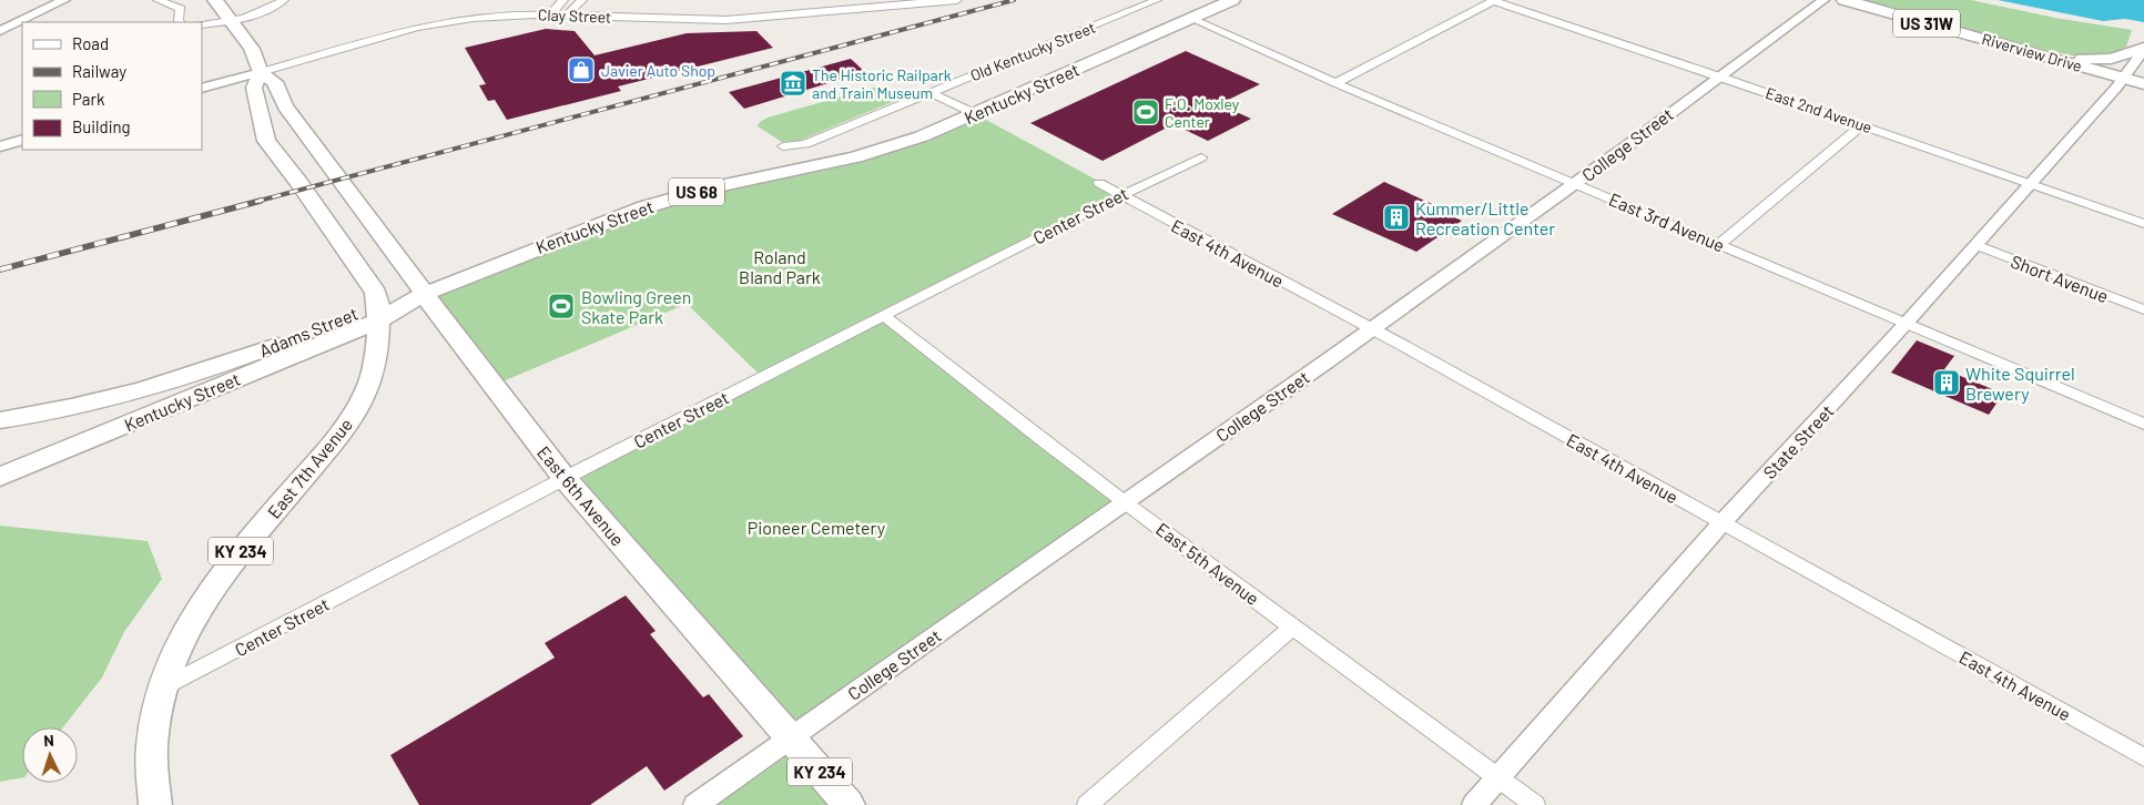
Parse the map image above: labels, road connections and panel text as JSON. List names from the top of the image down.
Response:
{
  "streets": {
    "main road": [
      "US 31W",
      "Riverview Drive",
      "Kentucky Street",
      "US 68",
      "Adams Street",
      "East 7th Avenue",
      "East 6th Avenue",
      "KY 234"
    ],
    "street": [
      "Clay Street",
      "Old Kentucky Street",
      "East 2nd Avenue",
      "College Street",
      "Center Street",
      "East 3rd Avenue",
      "East 4th Avenue",
      "Short Avenue",
      "State Street",
      "East 5th Avenue"
    ]
  },
  "crossings": [
    ["Clay Street", "East 6th Avenue"],
    ["US 31W", "Riverview Drive"],
    ["US 31W", "State Street"],
    ["Riverview Drive", "State Street"],
    ["Kentucky Street", "East 3rd Avenue"],
    ["Kentucky Street", "Adams Street"],
    ["Kentucky Street", "East 7th Avenue"],
    ["Kentucky Street", "East 6th Avenue"],
    ["East 2nd Avenue", "College Street"],
    ["East 2nd Avenue", "State Street"],
    ["College Street", "East 3rd Avenue"],
    ["College Street", "East 4th Avenue"],
    ["College Street", "East 6th Avenue"],
    ["College Street", "East 5th Avenue"],
    ["Center Street", "East 4th Avenue"],
    ["Center Street", "East 7th Avenue"],
    ["Center Street", "East 6th Avenue"],
    ["Center Street", "East 5th Avenue"],
    ["East 3rd Avenue", "State Street"],
    ["East 4th Avenue", "State Street"],
    ["Short Avenue", "State Street"],
    ["Adams Street", "East 7th Avenue"],
    ["State Street", "East 5th Avenue"]
  ],
  "parks": ["Roland Bland Park", "Pioneer Cemetery"],
  "places": {
    "shop": ["Javier Auto Shop"],
    "museum": ["The Historic Railpark and Train Museum"],
    "sports": ["F.O. Moxley Center", "Bowling Green Skate Park"],
    "building": ["Kummer/Little Recreation Center", "White Squirrel Brewery"]
  },
  "legend": [
    "Road",
    "Railway",
    "Park",
    "Building"
  ],
  "north": "top"
}
